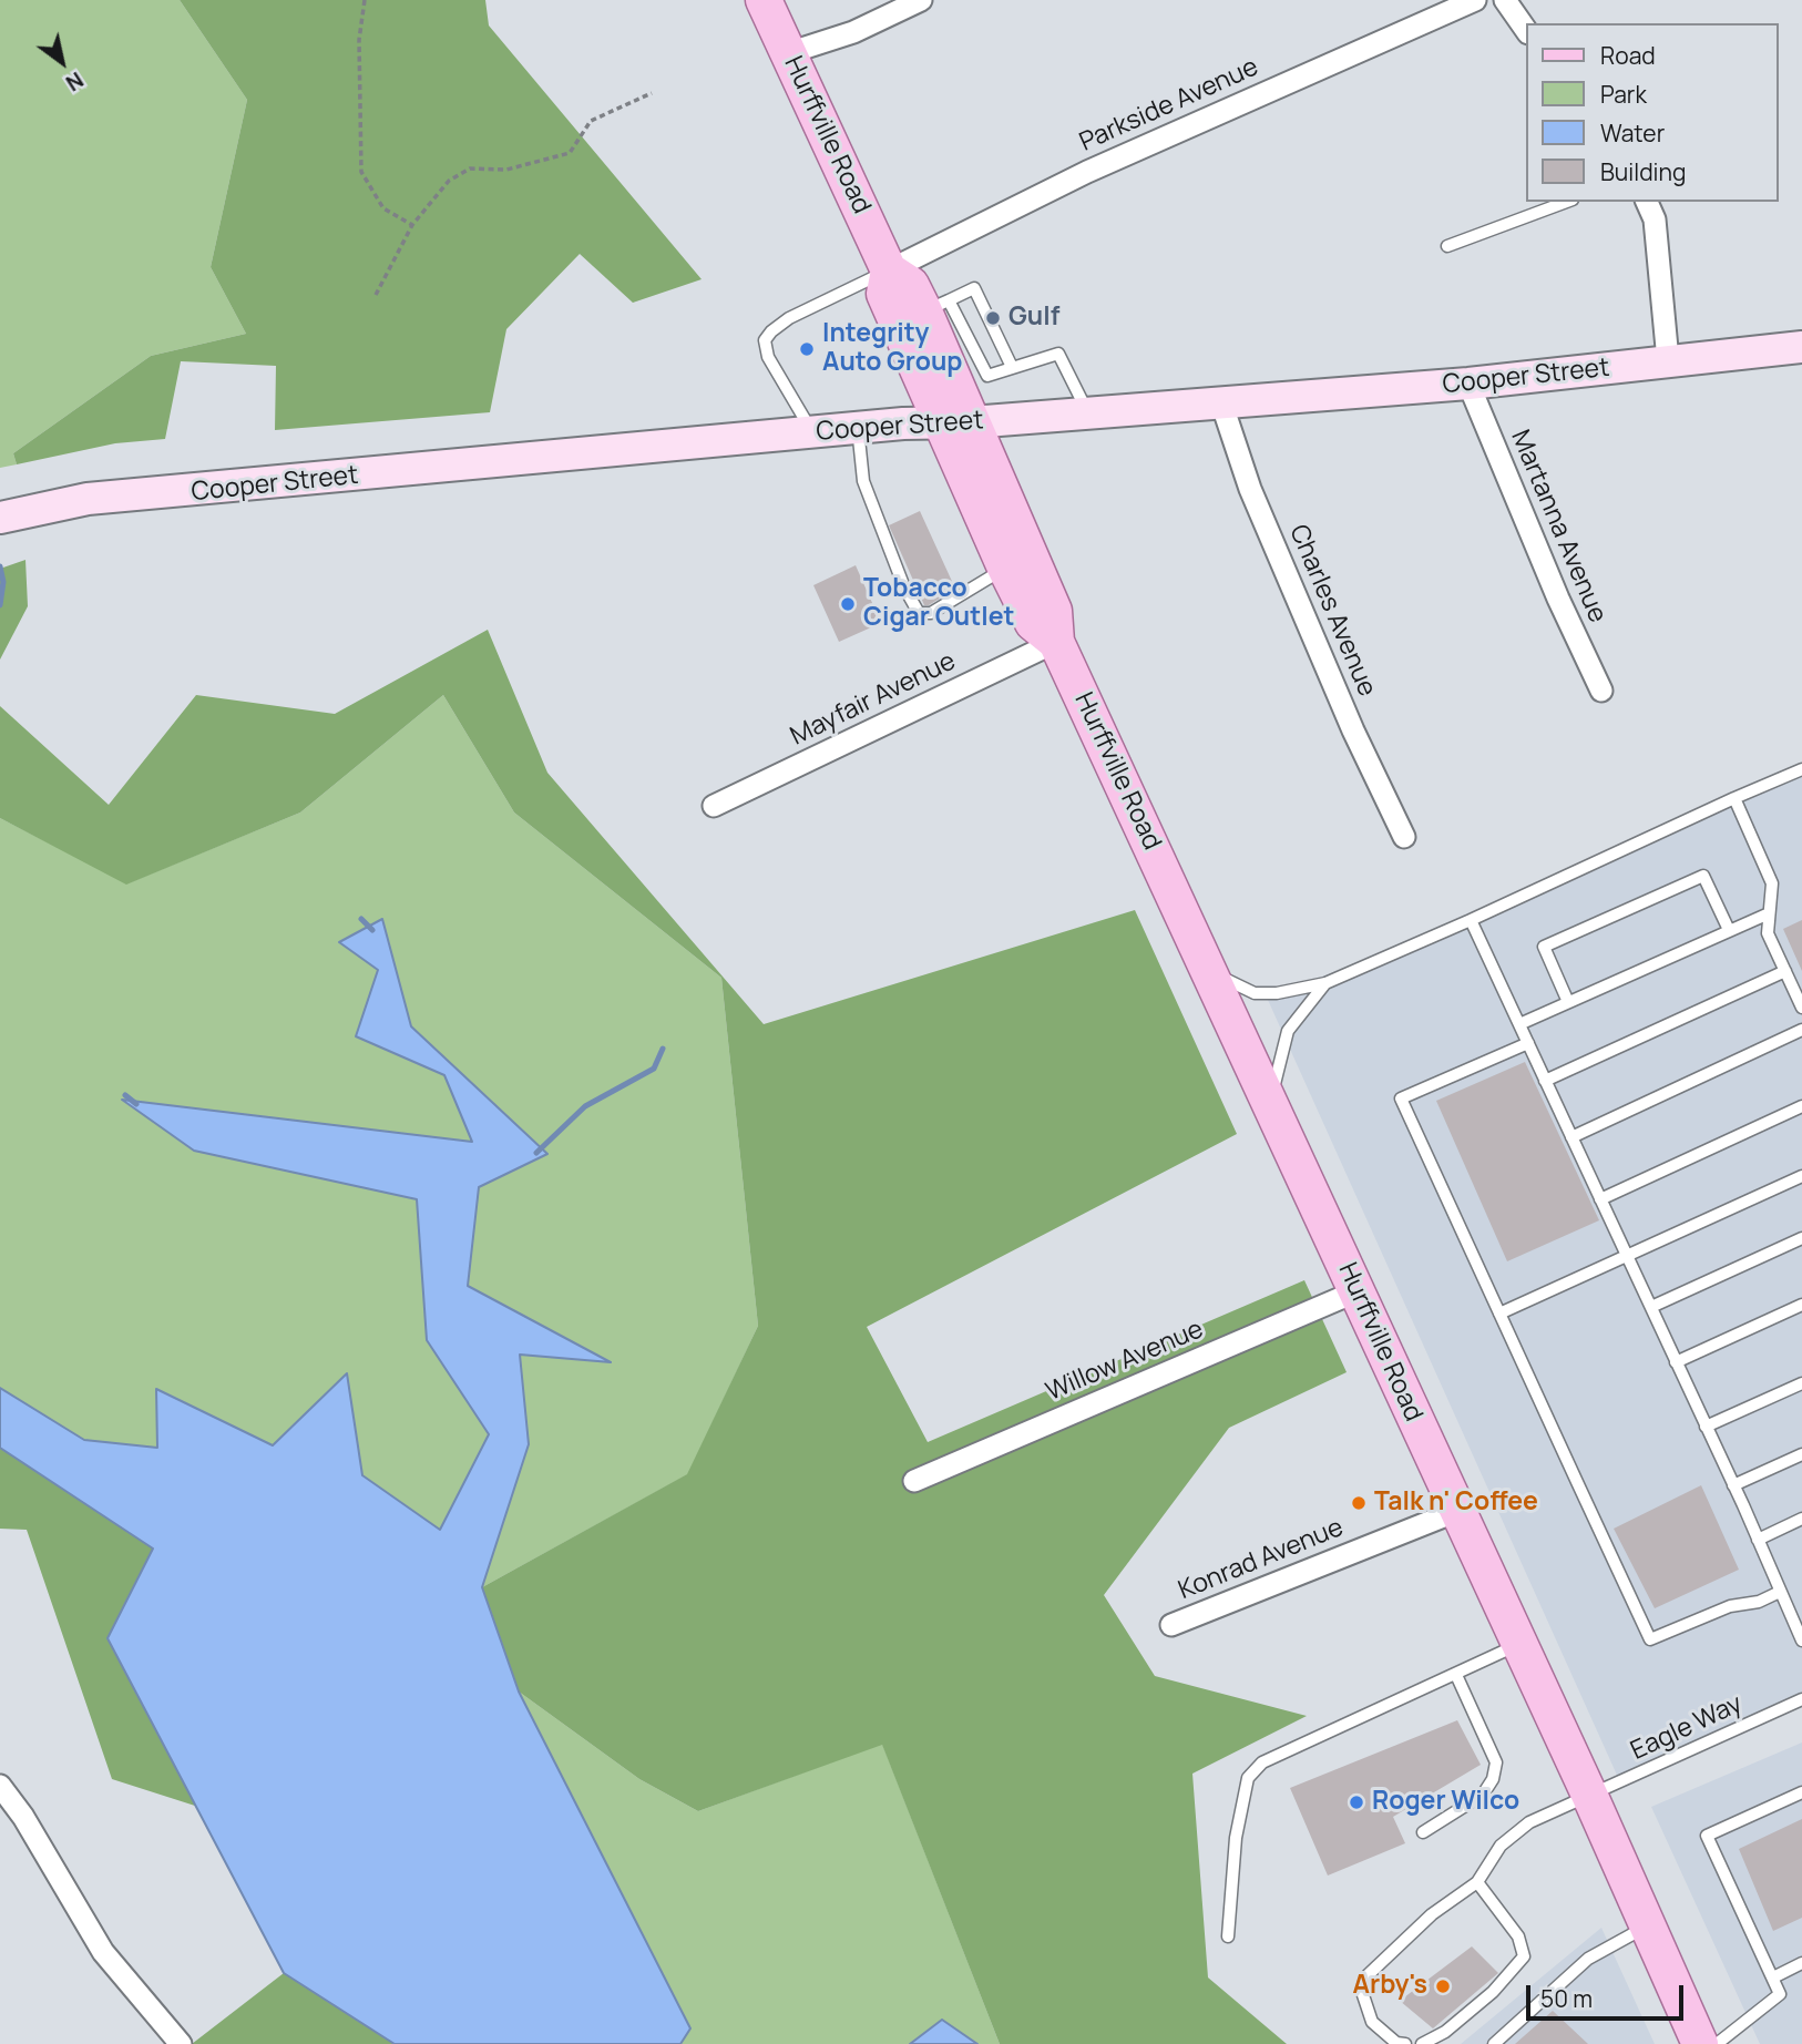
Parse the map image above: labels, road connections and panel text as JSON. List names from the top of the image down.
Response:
{
  "streets": {
    "main road": ["Hurffville Road", "Cooper Street"],
    "street": [
      "Parkside Avenue",
      "Martanna Avenue",
      "Charles Avenue",
      "Mayfair Avenue",
      "Willow Avenue",
      "Konrad Avenue"
    ],
    "lane": ["Eagle Way"]
  },
  "crossings": [
    ["Parkside Avenue", "Hurffville Road"],
    ["Hurffville Road", "Cooper Street"],
    ["Hurffville Road", "Mayfair Avenue"],
    ["Hurffville Road", "Willow Avenue"],
    ["Hurffville Road", "Konrad Avenue"],
    ["Hurffville Road", "Eagle Way"],
    ["Cooper Street", "Martanna Avenue"],
    ["Cooper Street", "Charles Avenue"]
  ],
  "places": [
    "Gulf",
    "Integrity Auto Group",
    "Tobacco Cigar Outlet",
    "Talk n' Coffee",
    "Roger Wilco",
    "Arby's"
  ],
  "legend": [
    "Road",
    "Park",
    "Water",
    "Building"
  ],
  "scale_bar": "50 m",
  "north": "bottom right"
}
